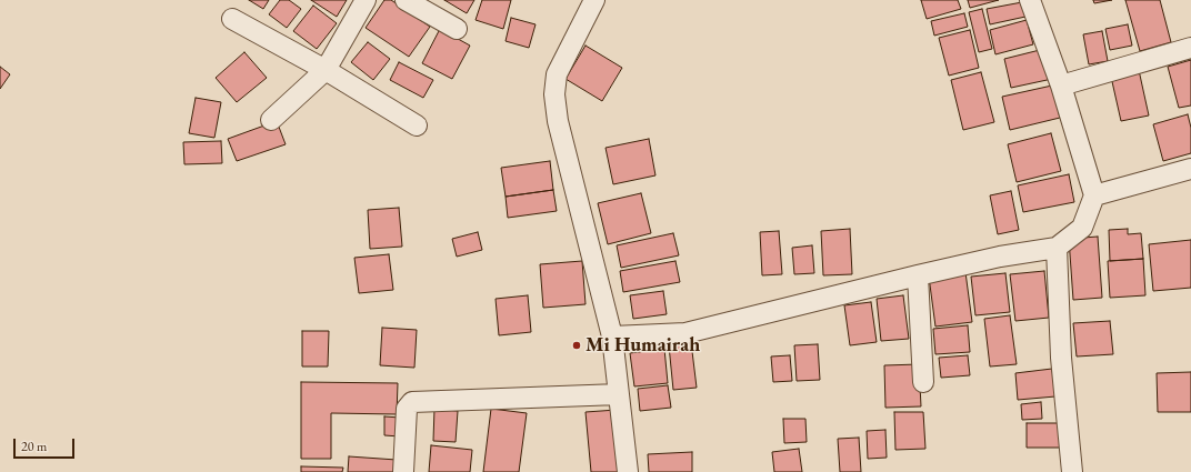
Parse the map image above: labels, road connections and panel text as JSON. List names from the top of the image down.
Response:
{
  "places": ["Mi Humairah"],
  "scale_bar": "20 m"
}
